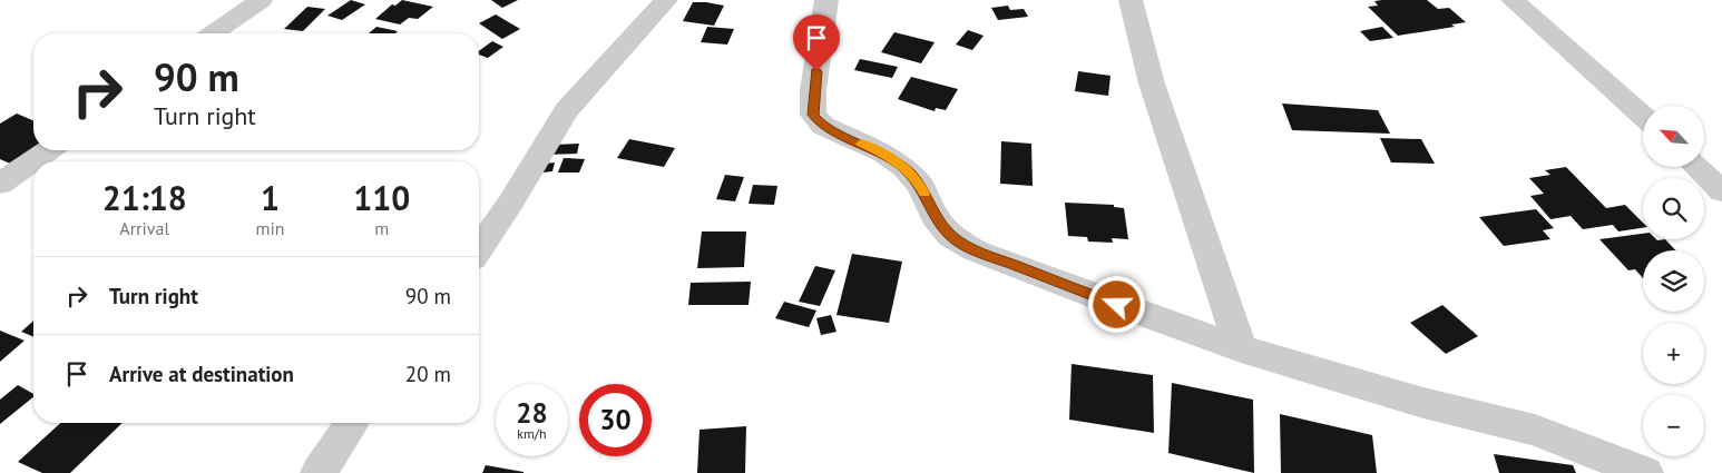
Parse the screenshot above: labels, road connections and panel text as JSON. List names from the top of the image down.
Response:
{
  "north": "top left",
  "page": {
    "turn": ["90 m", "Turn right"],
    "map_buttons": ["+", "−"],
    "eta": [
      "21:18",
      "Arrival",
      "1",
      "min",
      "110",
      "m"
    ],
    "list": [
      {
        "name": "Turn right",
        "value": "90 m"
      },
      {
        "name": "Arrive at destination",
        "value": "20 m"
      }
    ],
    "speed": "28 km/h",
    "limit": "30"
  }
}
